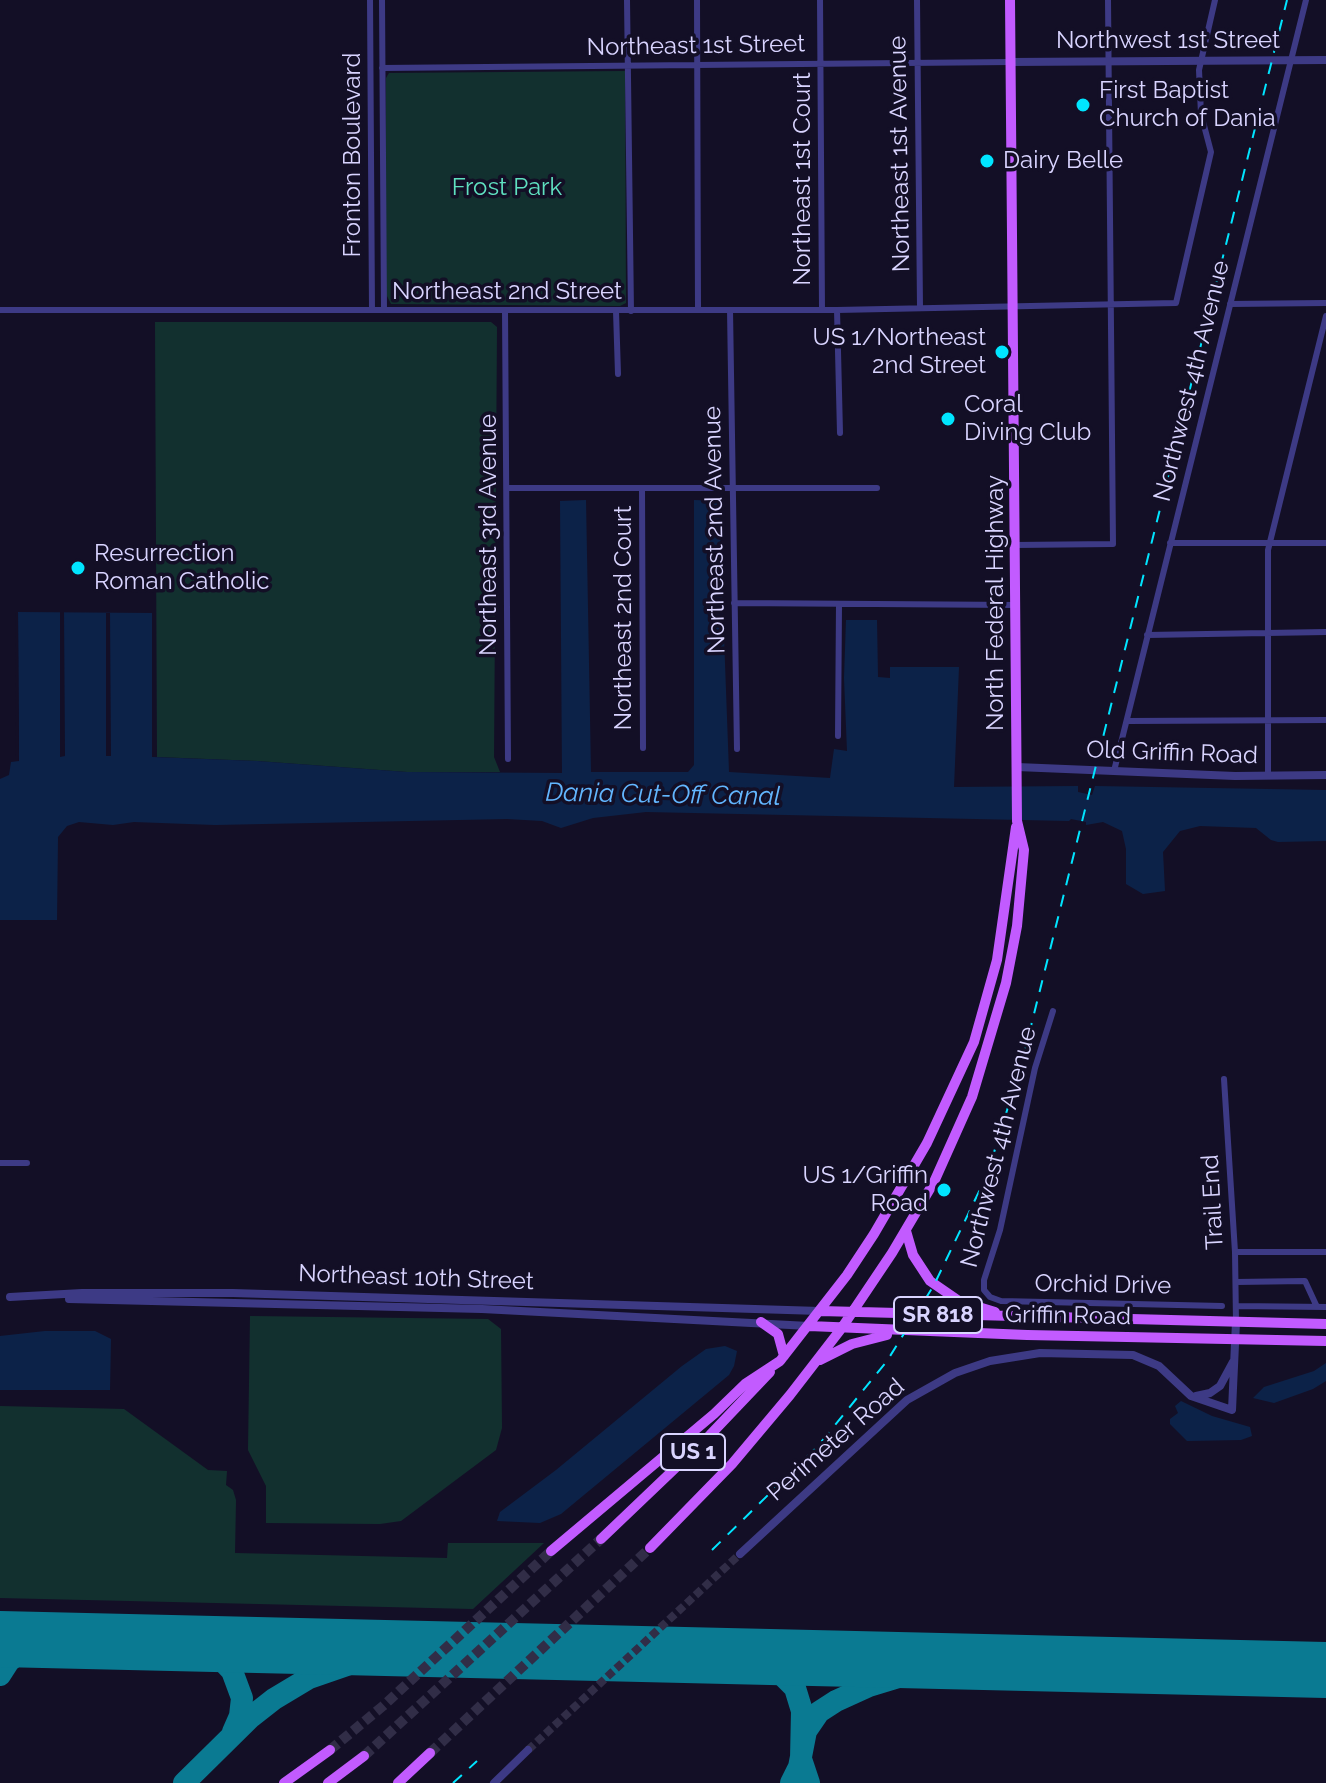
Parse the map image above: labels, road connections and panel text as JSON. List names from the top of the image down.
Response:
{
  "streets": {
    "main road": [
      "North Federal Highway",
      "SR 818",
      "Griffin Road",
      "US 1"
    ],
    "street": [
      "Northwest 1st Street",
      "Northeast 1st Street",
      "Northeast 1st Avenue",
      "Fronton Boulevard",
      "Northeast 1st Court",
      "Northeast 2nd Street",
      "Northwest 4th Avenue",
      "Northeast 2nd Avenue",
      "Northeast 3rd Avenue",
      "Northeast 2nd Court",
      "Old Griffin Road",
      "Trail End",
      "Northeast 10th Street",
      "Orchid Drive",
      "Perimeter Road"
    ]
  },
  "crossings": [
    ["Northwest 1st Street", "Northeast 1st Street"],
    ["Northwest 1st Street", "Northeast 2nd Street"],
    ["Northwest 1st Street", "Northwest 4th Avenue"],
    ["Northwest 1st Street", "North Federal Highway"],
    ["Northeast 1st Street", "Northeast 1st Avenue"],
    ["Northeast 1st Street", "Fronton Boulevard"],
    ["Northeast 1st Street", "Northeast 1st Court"],
    ["Northeast 1st Street", "North Federal Highway"],
    ["Northeast 1st Avenue", "Northeast 2nd Street"],
    ["Fronton Boulevard", "Northeast 2nd Street"],
    ["Northeast 1st Court", "Northeast 2nd Street"],
    ["Northeast 2nd Street", "Northeast 2nd Avenue"],
    ["Northeast 2nd Street", "Northeast 3rd Avenue"],
    ["Northeast 2nd Street", "North Federal Highway"],
    ["Northwest 4th Avenue", "Old Griffin Road"],
    ["Northwest 4th Avenue", "Orchid Drive"],
    ["North Federal Highway", "Old Griffin Road"],
    ["North Federal Highway", "Northeast 10th Street"],
    ["North Federal Highway", "Griffin Road"],
    ["Trail End", "Griffin Road"],
    ["Trail End", "Perimeter Road"],
    ["Northeast 10th Street", "Griffin Road"],
    ["Griffin Road", "Perimeter Road"]
  ],
  "water": ["Dania Cut-Off Canal"],
  "parks": ["Frost Park"],
  "places": [
    "First Baptist Church of Dania",
    "Dairy Belle",
    "US 1/Northeast 2nd Street",
    "Coral Diving Club",
    "Resurrection Roman Catholic",
    "US 1/Griffin Road"
  ]
}
